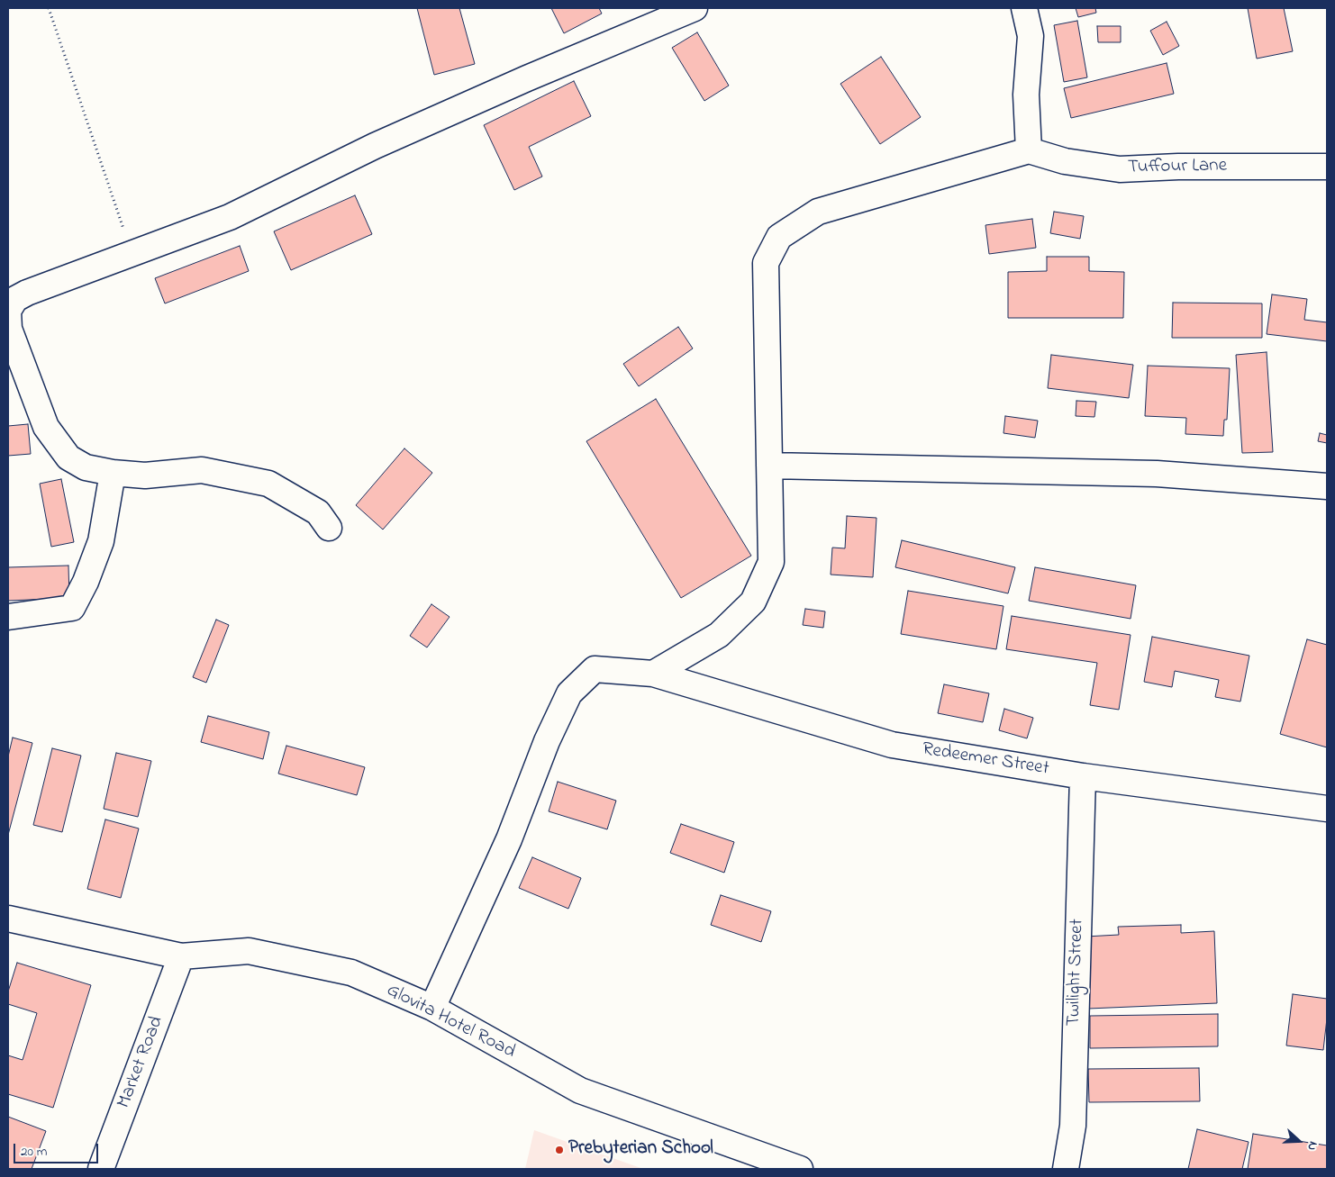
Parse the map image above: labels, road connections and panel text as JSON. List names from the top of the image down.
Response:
{
  "streets": {
    "street": [
      "Tuffour Lane",
      "Redeemer Street",
      "Twilight Street",
      "Glovita Hotel Road",
      "Market Road"
    ]
  },
  "crossings": [
    ["Redeemer Street", "Twilight Street"],
    ["Redeemer Street", "Glovita Hotel Road"],
    ["Glovita Hotel Road", "Market Road"]
  ],
  "places": ["Prebyterian School"],
  "scale_bar": "20 m",
  "north": "right"
}
